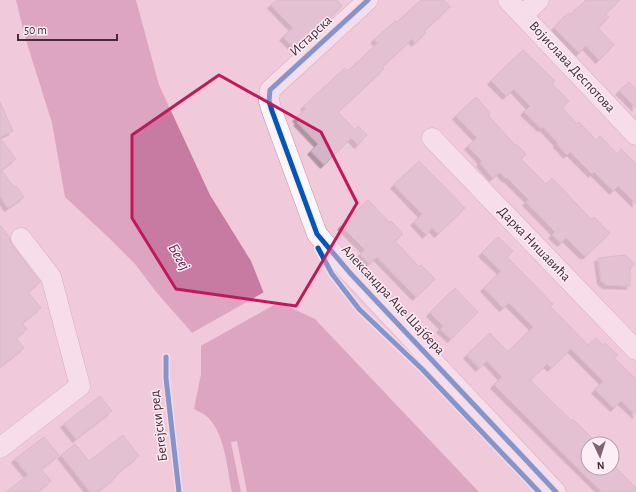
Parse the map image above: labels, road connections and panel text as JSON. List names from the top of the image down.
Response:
{
  "streets": {
    "street": [
      "Истарска",
      "Војислава Деспотова",
      "Дарка Нишавића",
      "Александра Аце Шајбера"
    ],
    "cycle path": ["Бегејски ред"]
  },
  "crossings": [
    ["Истарска", "Александра Аце Шајбера"]
  ],
  "water": ["Бегеј"],
  "scale_bar": "50 m",
  "north": "bottom"
}
